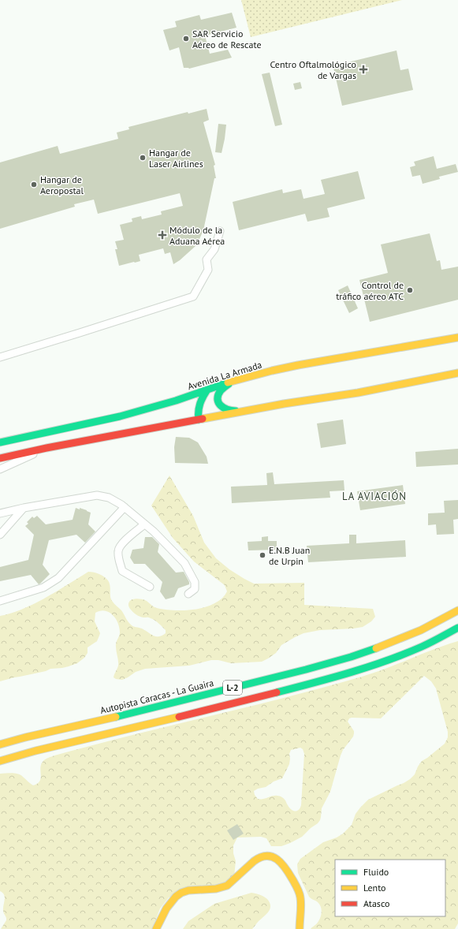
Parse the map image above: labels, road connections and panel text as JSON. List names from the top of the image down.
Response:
{
  "streets": {
    "main road": ["Avenida La Armada", "L-2", "Autopista Caracas - La Guaira"]
  },
  "districts": ["LA AVIACIÓN"],
  "places": {
    "other": [
      "SAR Servicio Aéreo de Rescate",
      "Hangar de Laser Airlines",
      "Hangar de Aeropostal",
      "Control de tráfico aéreo ATC",
      "E.N.B Juan de Urpin"
    ],
    "health": ["Centro Oftalmológico de Vargas", "Módulo de la Aduana Aérea"]
  },
  "legend": ["Fluido", "Lento", "Atasco"]
}
